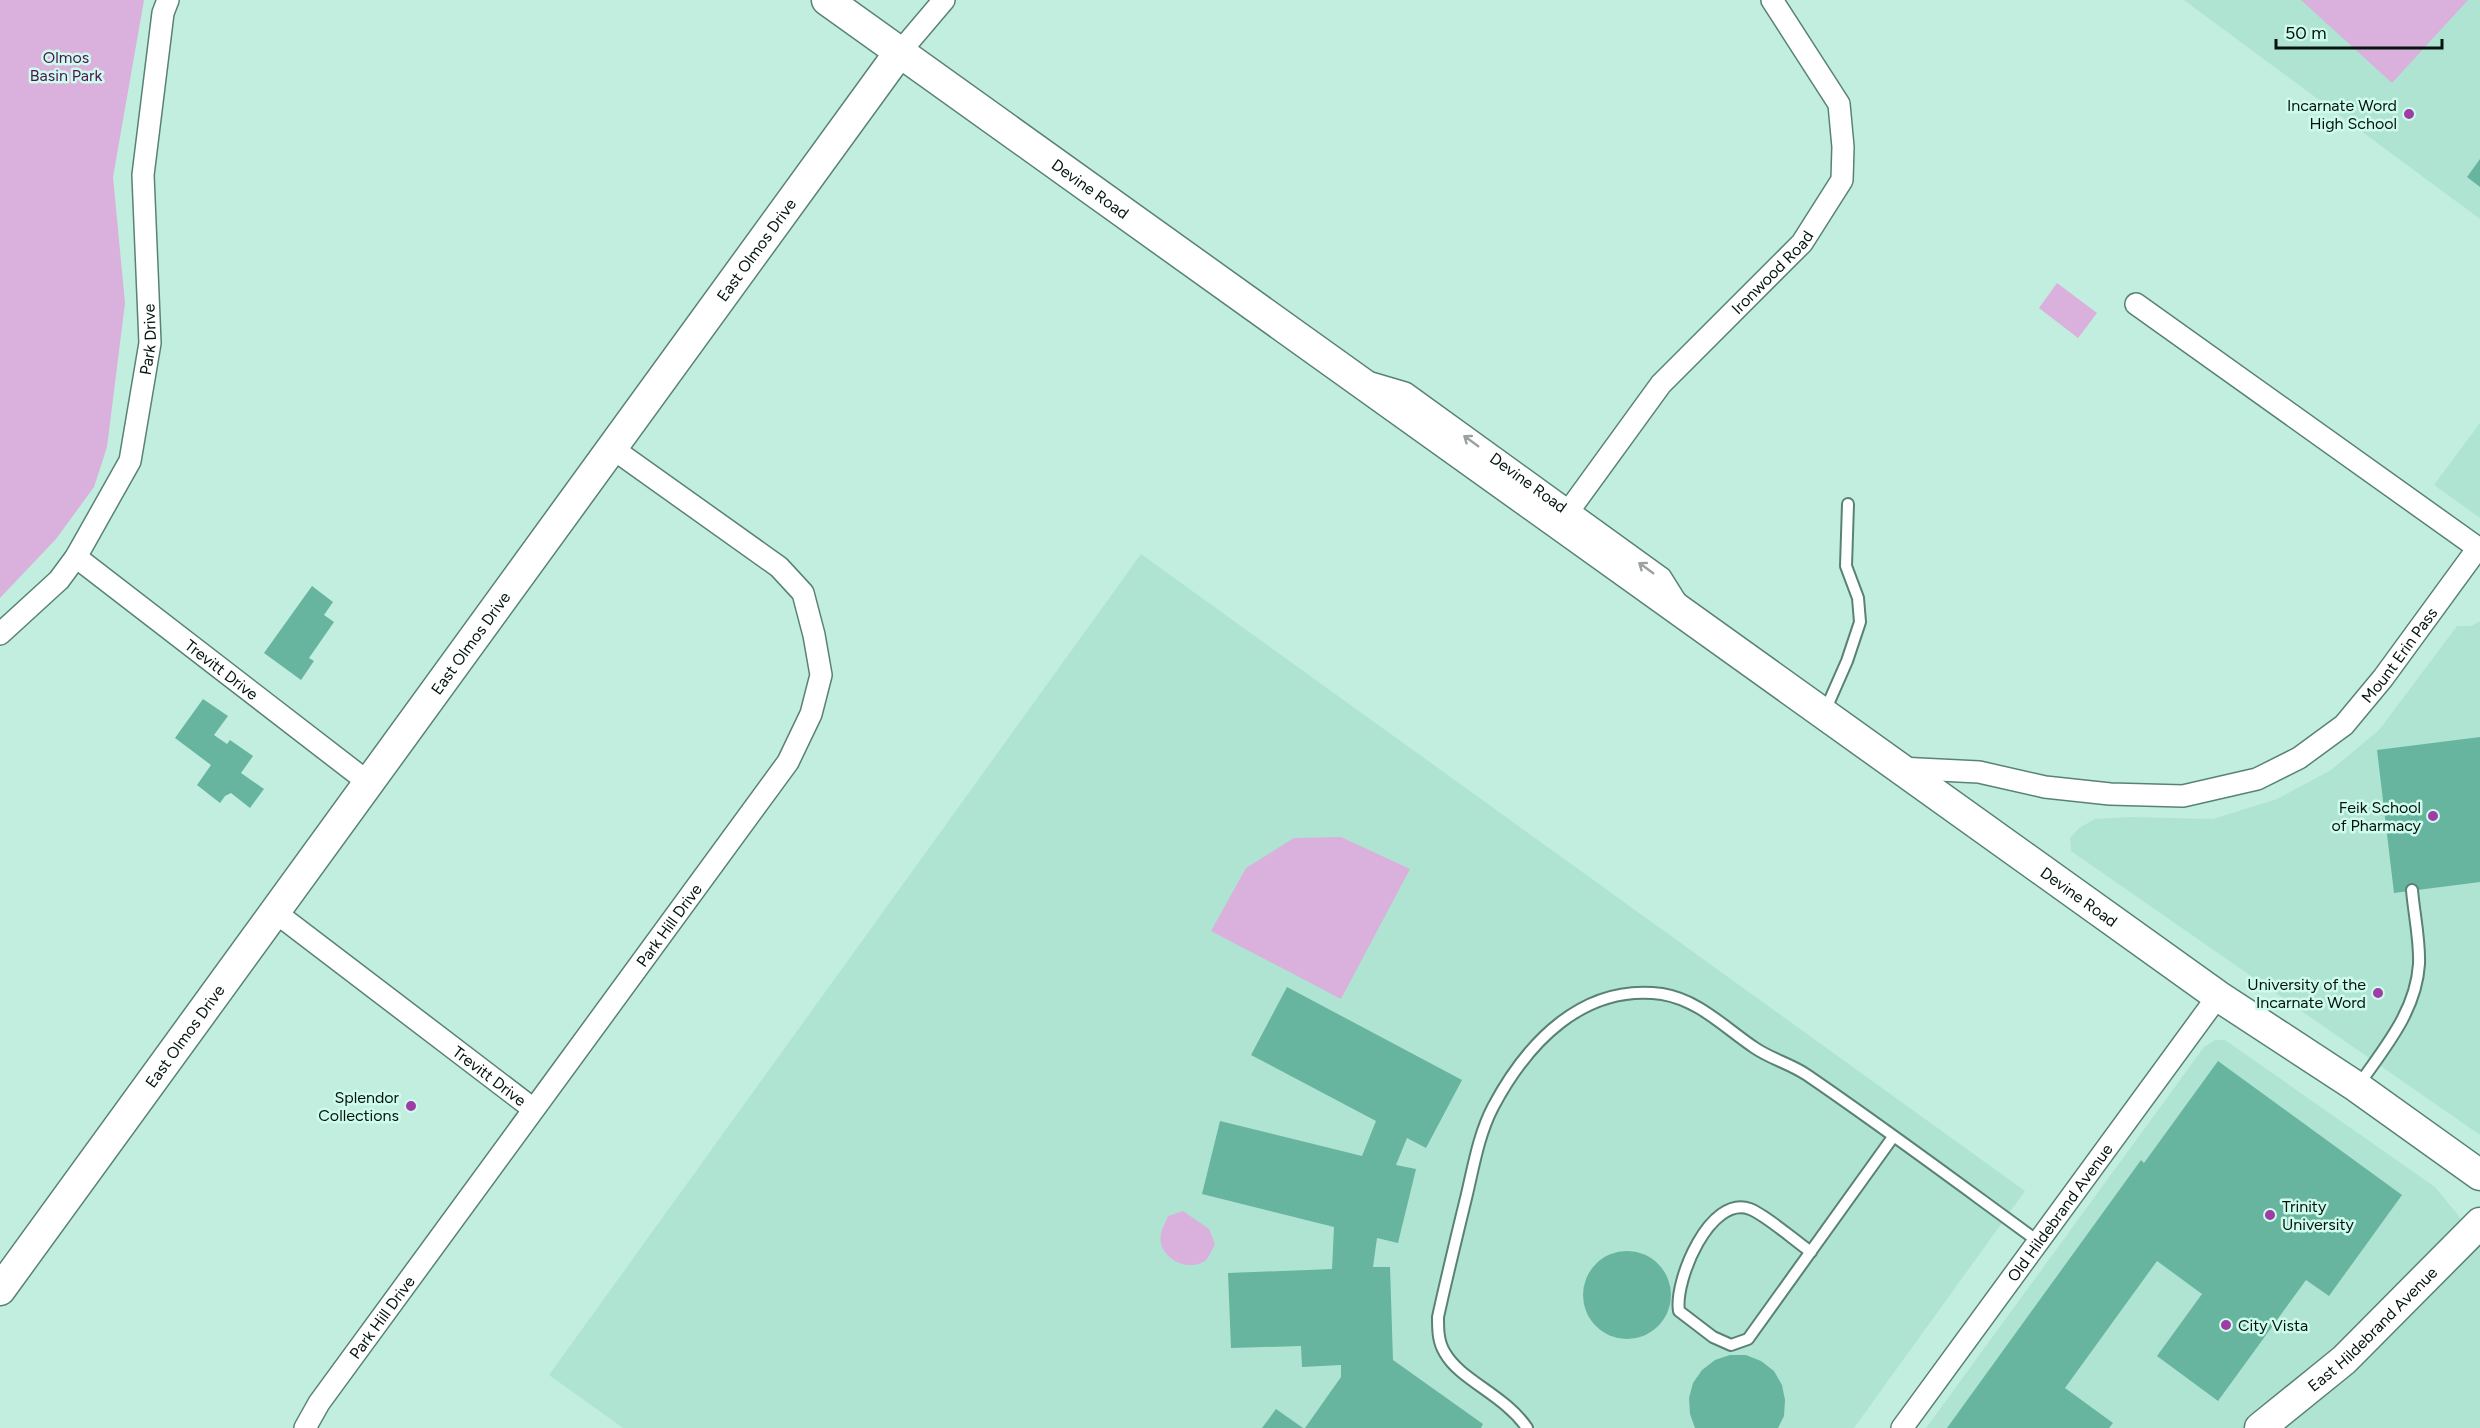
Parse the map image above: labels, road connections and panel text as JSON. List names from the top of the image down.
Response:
{
  "streets": {
    "street": [
      "Devine Road",
      "East Olmos Drive",
      "Ironwood Road",
      "Park Drive",
      "Mount Erin Pass",
      "Trevitt Drive",
      "Park Hill Drive",
      "Old Hildebrand Avenue",
      "East Hildebrand Avenue"
    ]
  },
  "crossings": [
    ["Devine Road", "East Olmos Drive"],
    ["Devine Road", "Ironwood Road"],
    ["Devine Road", "Mount Erin Pass"],
    ["Devine Road", "Old Hildebrand Avenue"],
    ["East Olmos Drive", "Trevitt Drive"],
    ["East Olmos Drive", "Park Hill Drive"],
    ["Park Drive", "Trevitt Drive"],
    ["Trevitt Drive", "Park Hill Drive"]
  ],
  "parks": ["Olmos Basin Park"],
  "places": [
    "Incarnate Word High School",
    "Feik School of Pharmacy",
    "University of the Incarnate Word",
    "Splendor Collections",
    "Trinity University",
    "City Vista"
  ],
  "scale_bar": "50 m"
}
